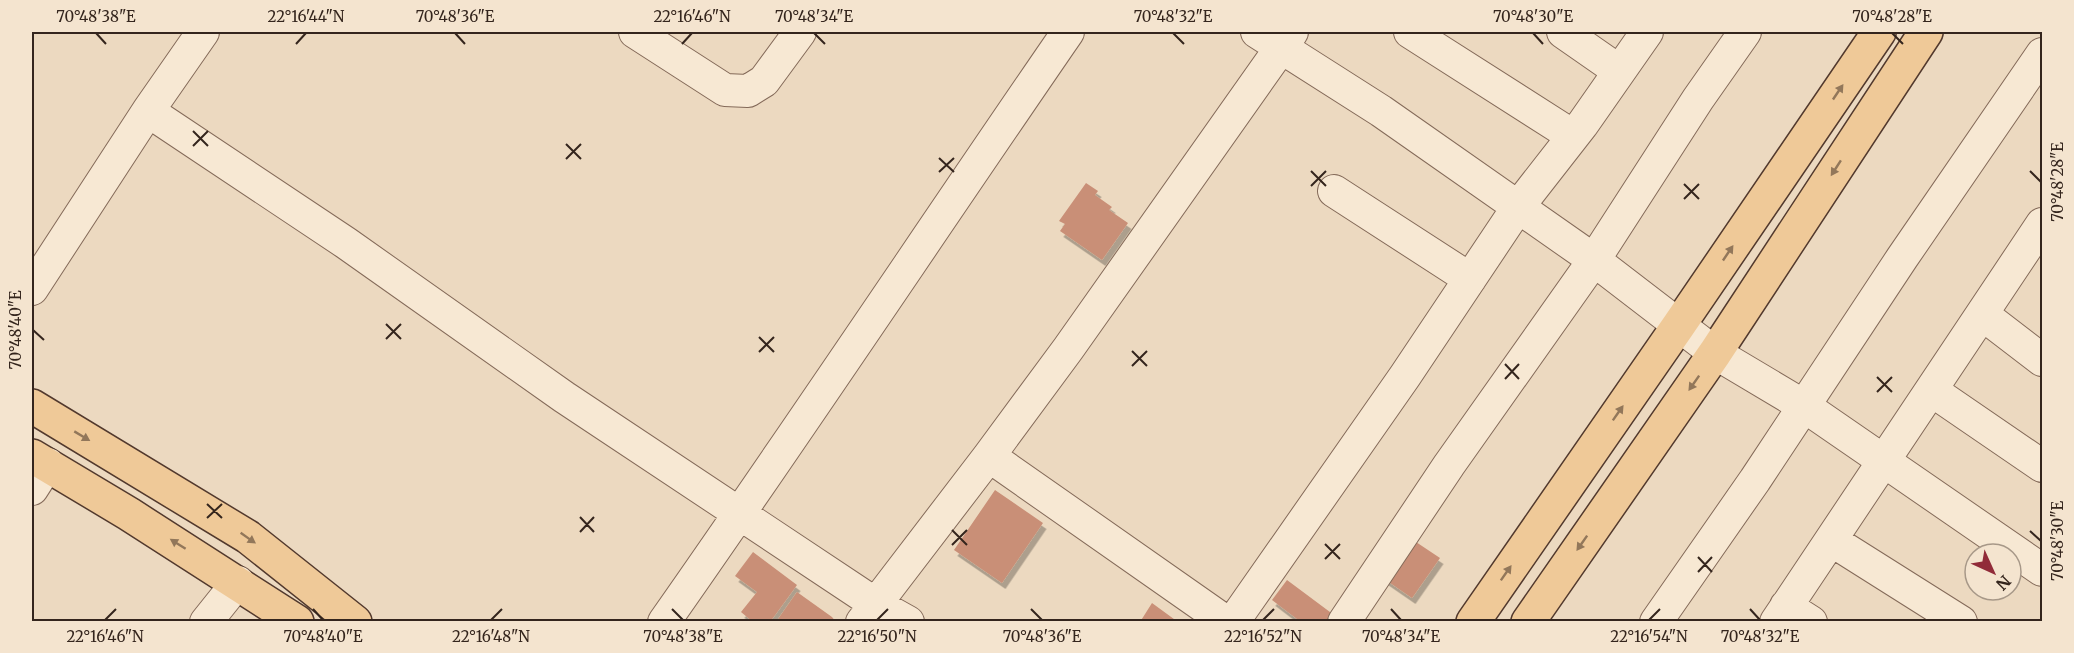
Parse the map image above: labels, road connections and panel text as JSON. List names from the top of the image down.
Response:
{
  "north": "bottom right",
  "coordinates": [
    "70°48'38\"E",
    "22°16'44\"N",
    "70°48'36\"E",
    "22°16'46\"N",
    "70°48'34\"E",
    "70°48'32\"E",
    "70°48'30\"E",
    "70°48'28\"E",
    "70°48'40\"E",
    "22°16'48\"N",
    "22°16'50\"N",
    "22°16'52\"N",
    "22°16'54\"N"
  ]
}
